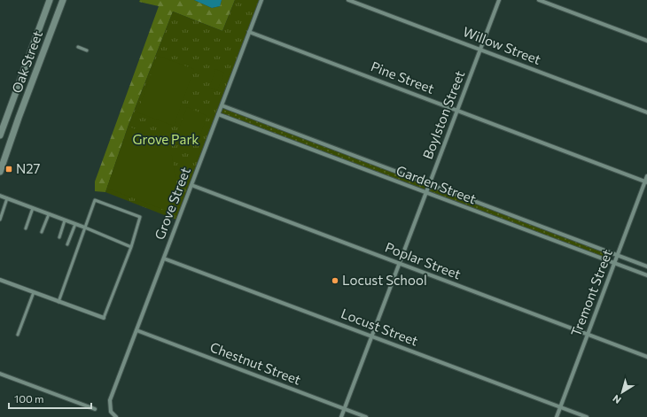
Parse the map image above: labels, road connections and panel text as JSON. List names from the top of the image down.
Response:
{
  "streets": {
    "street": [
      "Willow Street",
      "Oak Street",
      "Pine Street",
      "Boylston Street",
      "Garden Street",
      "Grove Street",
      "Poplar Street",
      "Tremont Street",
      "Locust Street",
      "Chestnut Street"
    ]
  },
  "crossings": [
    ["Willow Street", "Boylston Street"],
    ["Pine Street", "Boylston Street"],
    ["Pine Street", "Grove Street"],
    ["Pine Street", "Tremont Street"],
    ["Boylston Street", "Garden Street"],
    ["Boylston Street", "Poplar Street"],
    ["Boylston Street", "Locust Street"],
    ["Boylston Street", "Chestnut Street"],
    ["Garden Street", "Grove Street"],
    ["Garden Street", "Tremont Street"],
    ["Grove Street", "Poplar Street"],
    ["Grove Street", "Locust Street"],
    ["Grove Street", "Chestnut Street"],
    ["Poplar Street", "Tremont Street"],
    ["Tremont Street", "Locust Street"]
  ],
  "parks": ["Grove Park"],
  "places": {
    "transit": ["N27"],
    "other": ["Locust School"]
  },
  "scale_bar": "100 m",
  "north": "bottom left"
}
